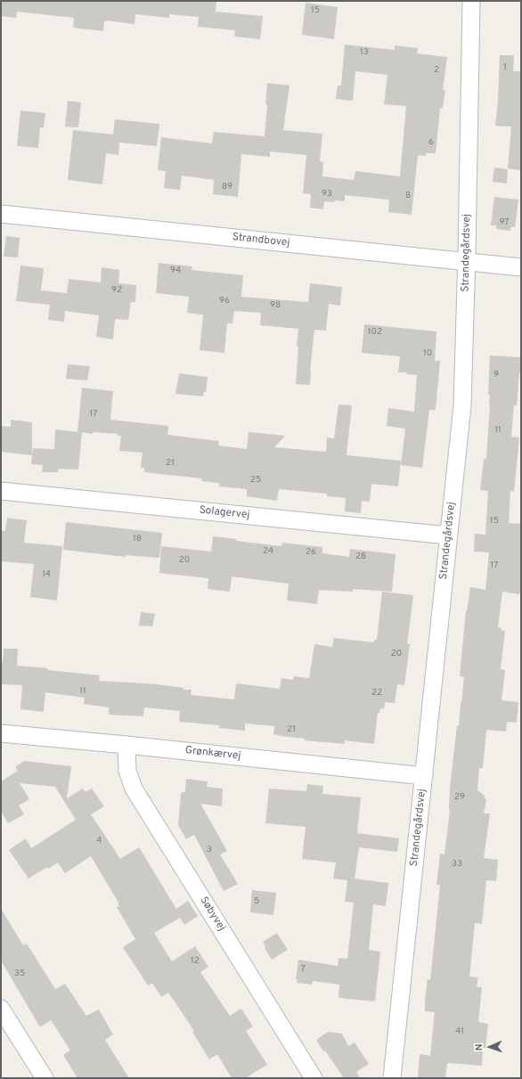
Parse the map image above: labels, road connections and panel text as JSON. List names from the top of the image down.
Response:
{
  "streets": {
    "street": [
      "Strandbovej",
      "Strandegårdsvej",
      "Solagervej",
      "Grønkærvej",
      "Søbyvej"
    ]
  },
  "crossings": [
    ["Strandbovej", "Strandegårdsvej"],
    ["Strandegårdsvej", "Solagervej"],
    ["Strandegårdsvej", "Grønkærvej"],
    ["Grønkærvej", "Søbyvej"]
  ],
  "house_numbers": [
    "15",
    "13",
    "1",
    "2",
    "6",
    "89",
    "93",
    "8",
    "97",
    "94",
    "92",
    "96",
    "98",
    "102",
    "10",
    "9",
    "17",
    "11",
    "21",
    "25",
    "15",
    "18",
    "24",
    "26",
    "28",
    "20",
    "17",
    "14",
    "20",
    "11",
    "22",
    "21",
    "29",
    "4",
    "3",
    "33",
    "5",
    "12",
    "7",
    "35",
    "41"
  ],
  "north": "left"
}
